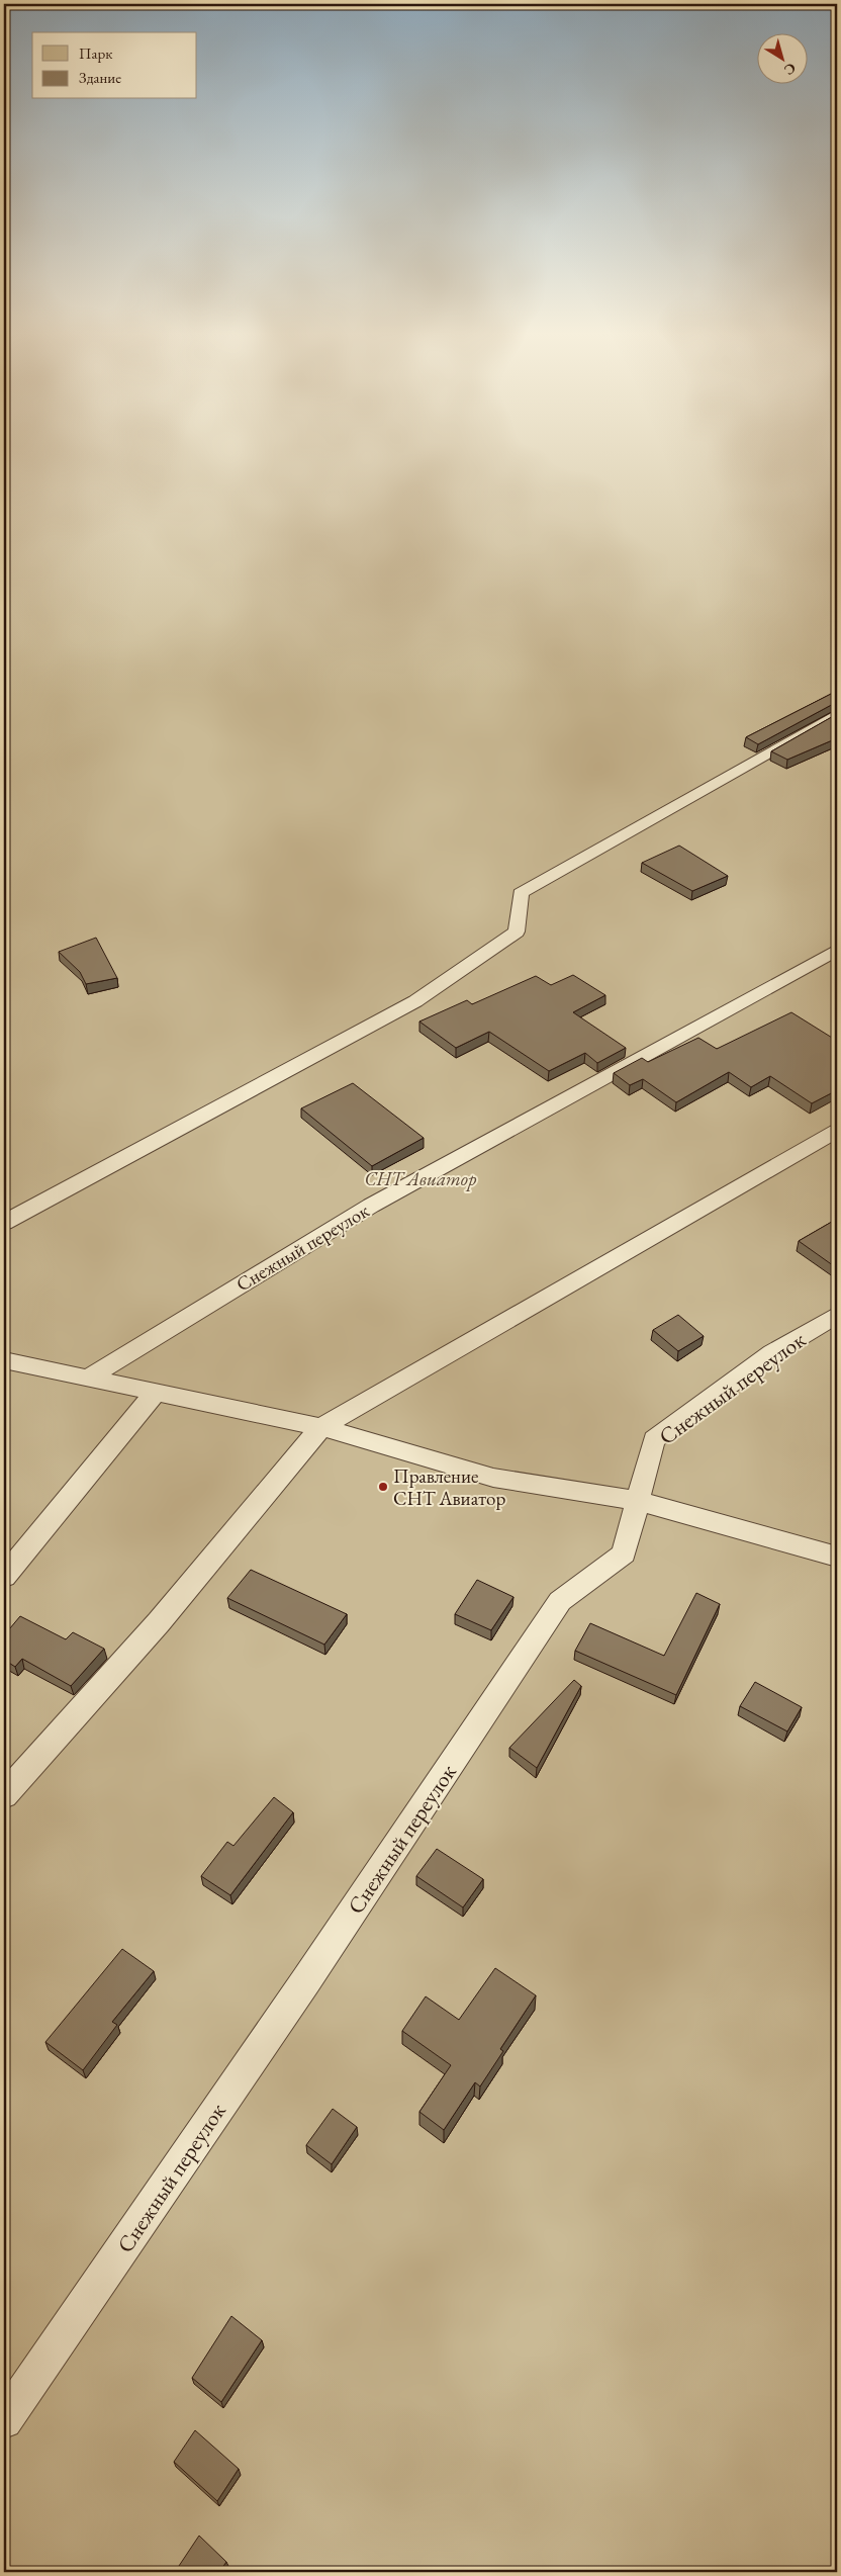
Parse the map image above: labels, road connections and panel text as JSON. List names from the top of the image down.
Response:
{
  "streets": {
    "lane": ["Снежный переулок"]
  },
  "parks": ["СНТ Авиатор"],
  "places": ["Правление СНТ Авиатор"],
  "legend": ["Парк", "Здание"],
  "north": "bottom right"
}
